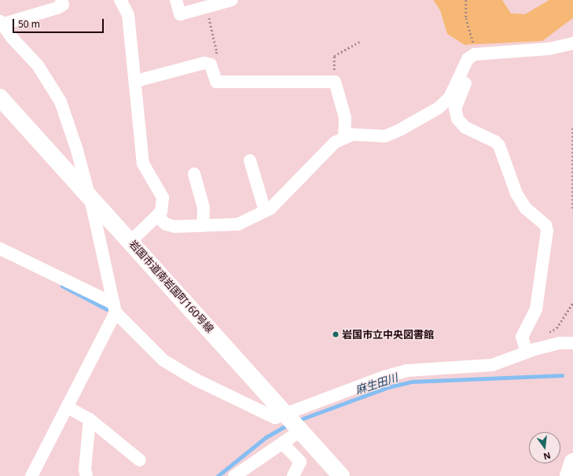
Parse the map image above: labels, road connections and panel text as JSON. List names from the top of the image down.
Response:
{
  "streets": {
    "main road": ["岩国市道南岩国町160号線"]
  },
  "water": ["麻生田川"],
  "places": ["岩国市立中央図書館"],
  "scale_bar": "50 m",
  "north": "bottom"
}
